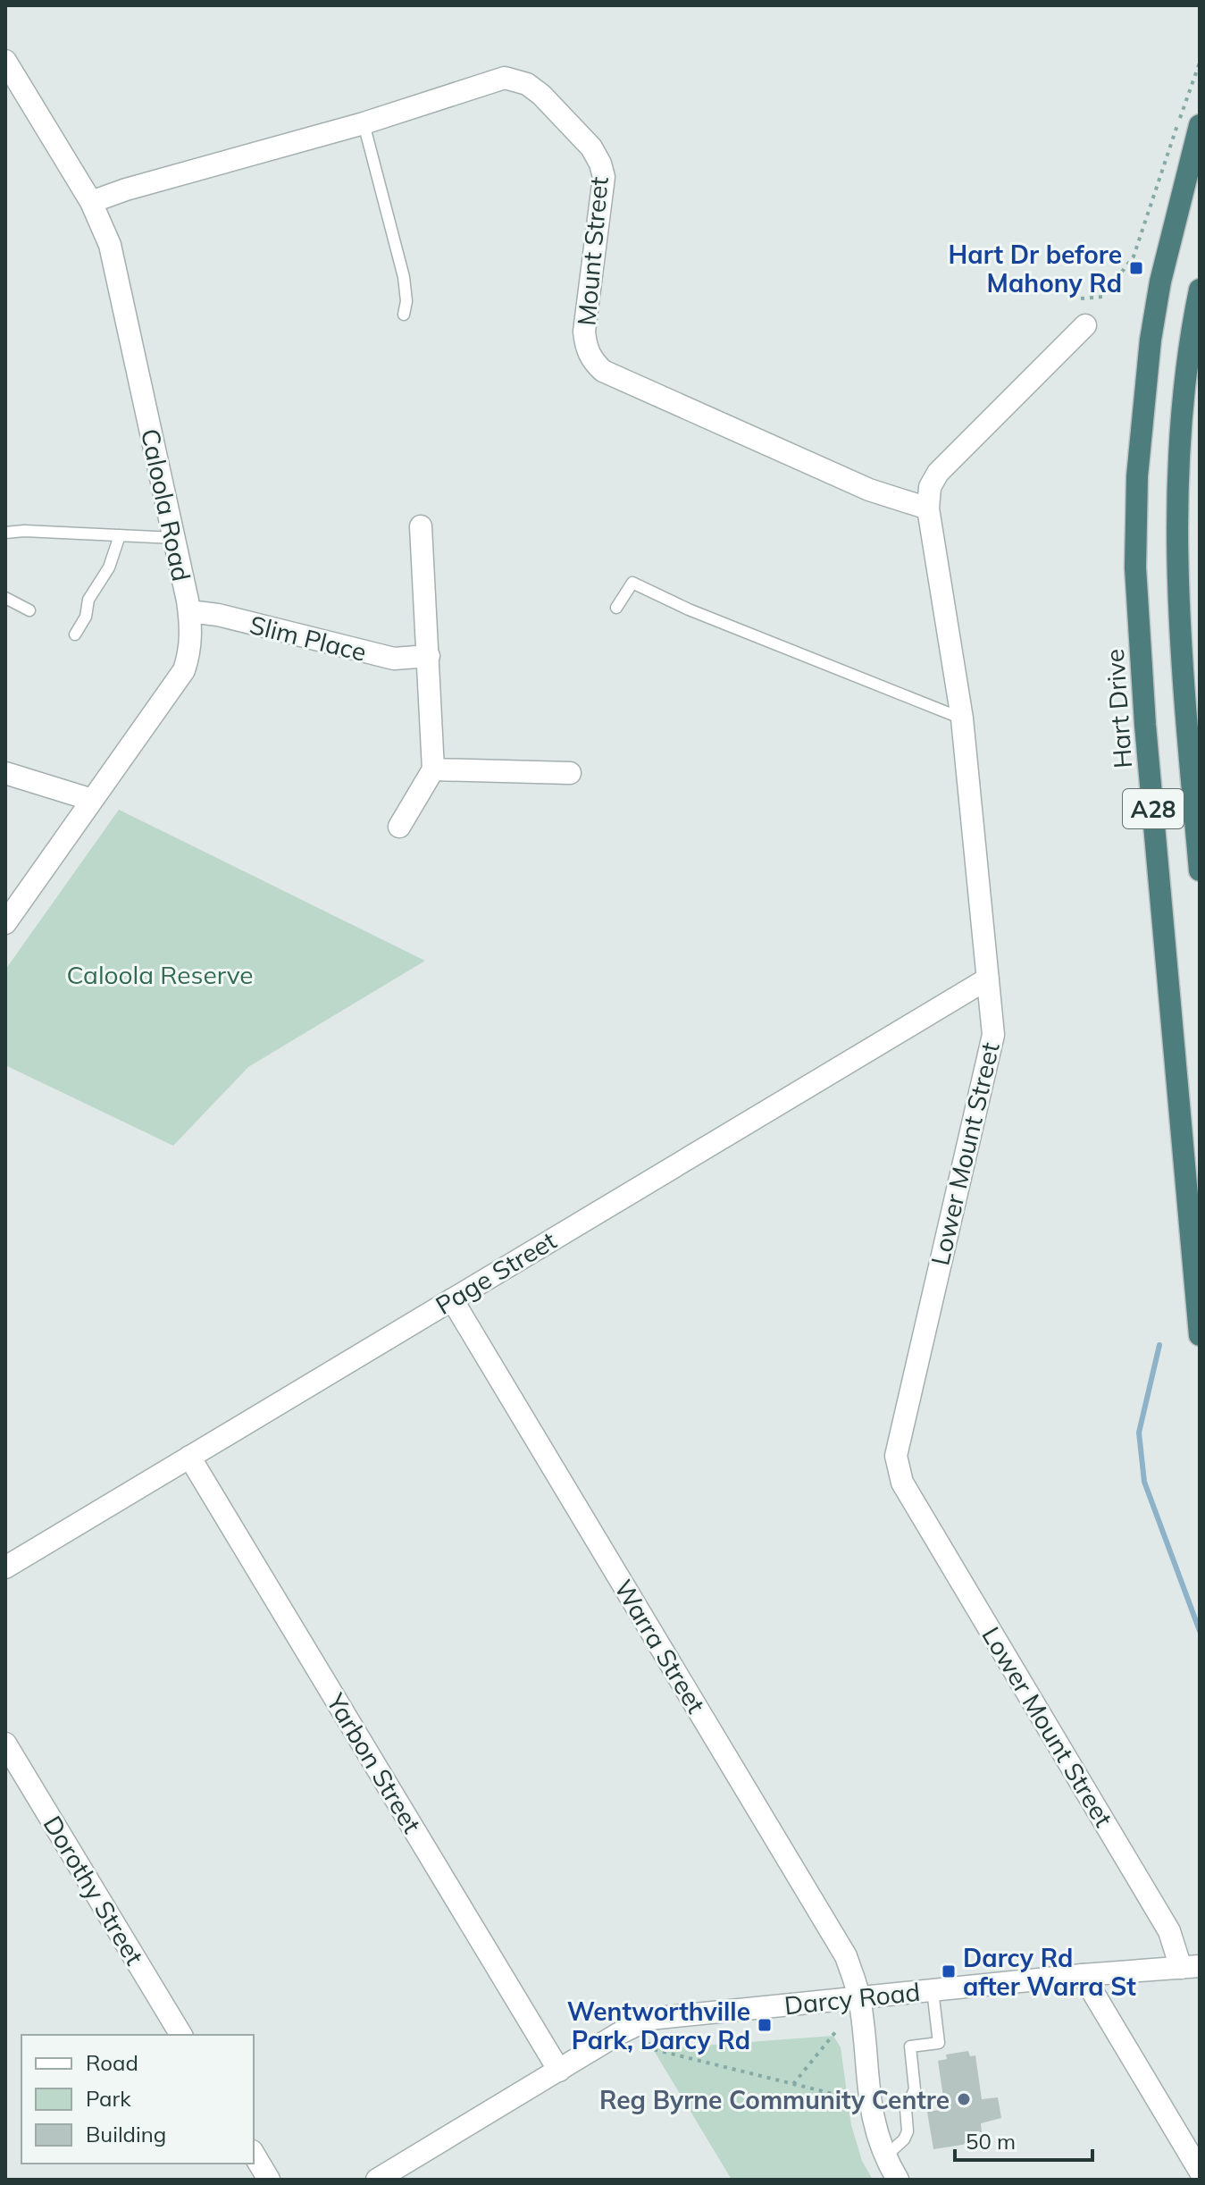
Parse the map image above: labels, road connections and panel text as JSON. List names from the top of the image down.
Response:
{
  "streets": {
    "highway": ["Hart Drive", "A28"],
    "street": [
      "Mount Street",
      "Caloola Road",
      "Slim Place",
      "Lower Mount Street",
      "Page Street",
      "Warra Street",
      "Yarbon Street",
      "Dorothy Street",
      "Darcy Road"
    ]
  },
  "crossings": [
    ["Mount Street", "Caloola Road"],
    ["Mount Street", "Lower Mount Street"],
    ["Caloola Road", "Slim Place"],
    ["Lower Mount Street", "Page Street"],
    ["Lower Mount Street", "Darcy Road"],
    ["Page Street", "Warra Street"],
    ["Page Street", "Yarbon Street"],
    ["Warra Street", "Darcy Road"],
    ["Yarbon Street", "Darcy Road"]
  ],
  "parks": ["Caloola Reserve"],
  "places": {
    "transit": ["Hart Dr before Mahony Rd", "Darcy Rd after Warra St", "Wentworthville Park, Darcy Rd"],
    "other": ["Reg Byrne Community Centre"]
  },
  "legend": ["Road", "Park", "Building"],
  "scale_bar": "50 m"
}
